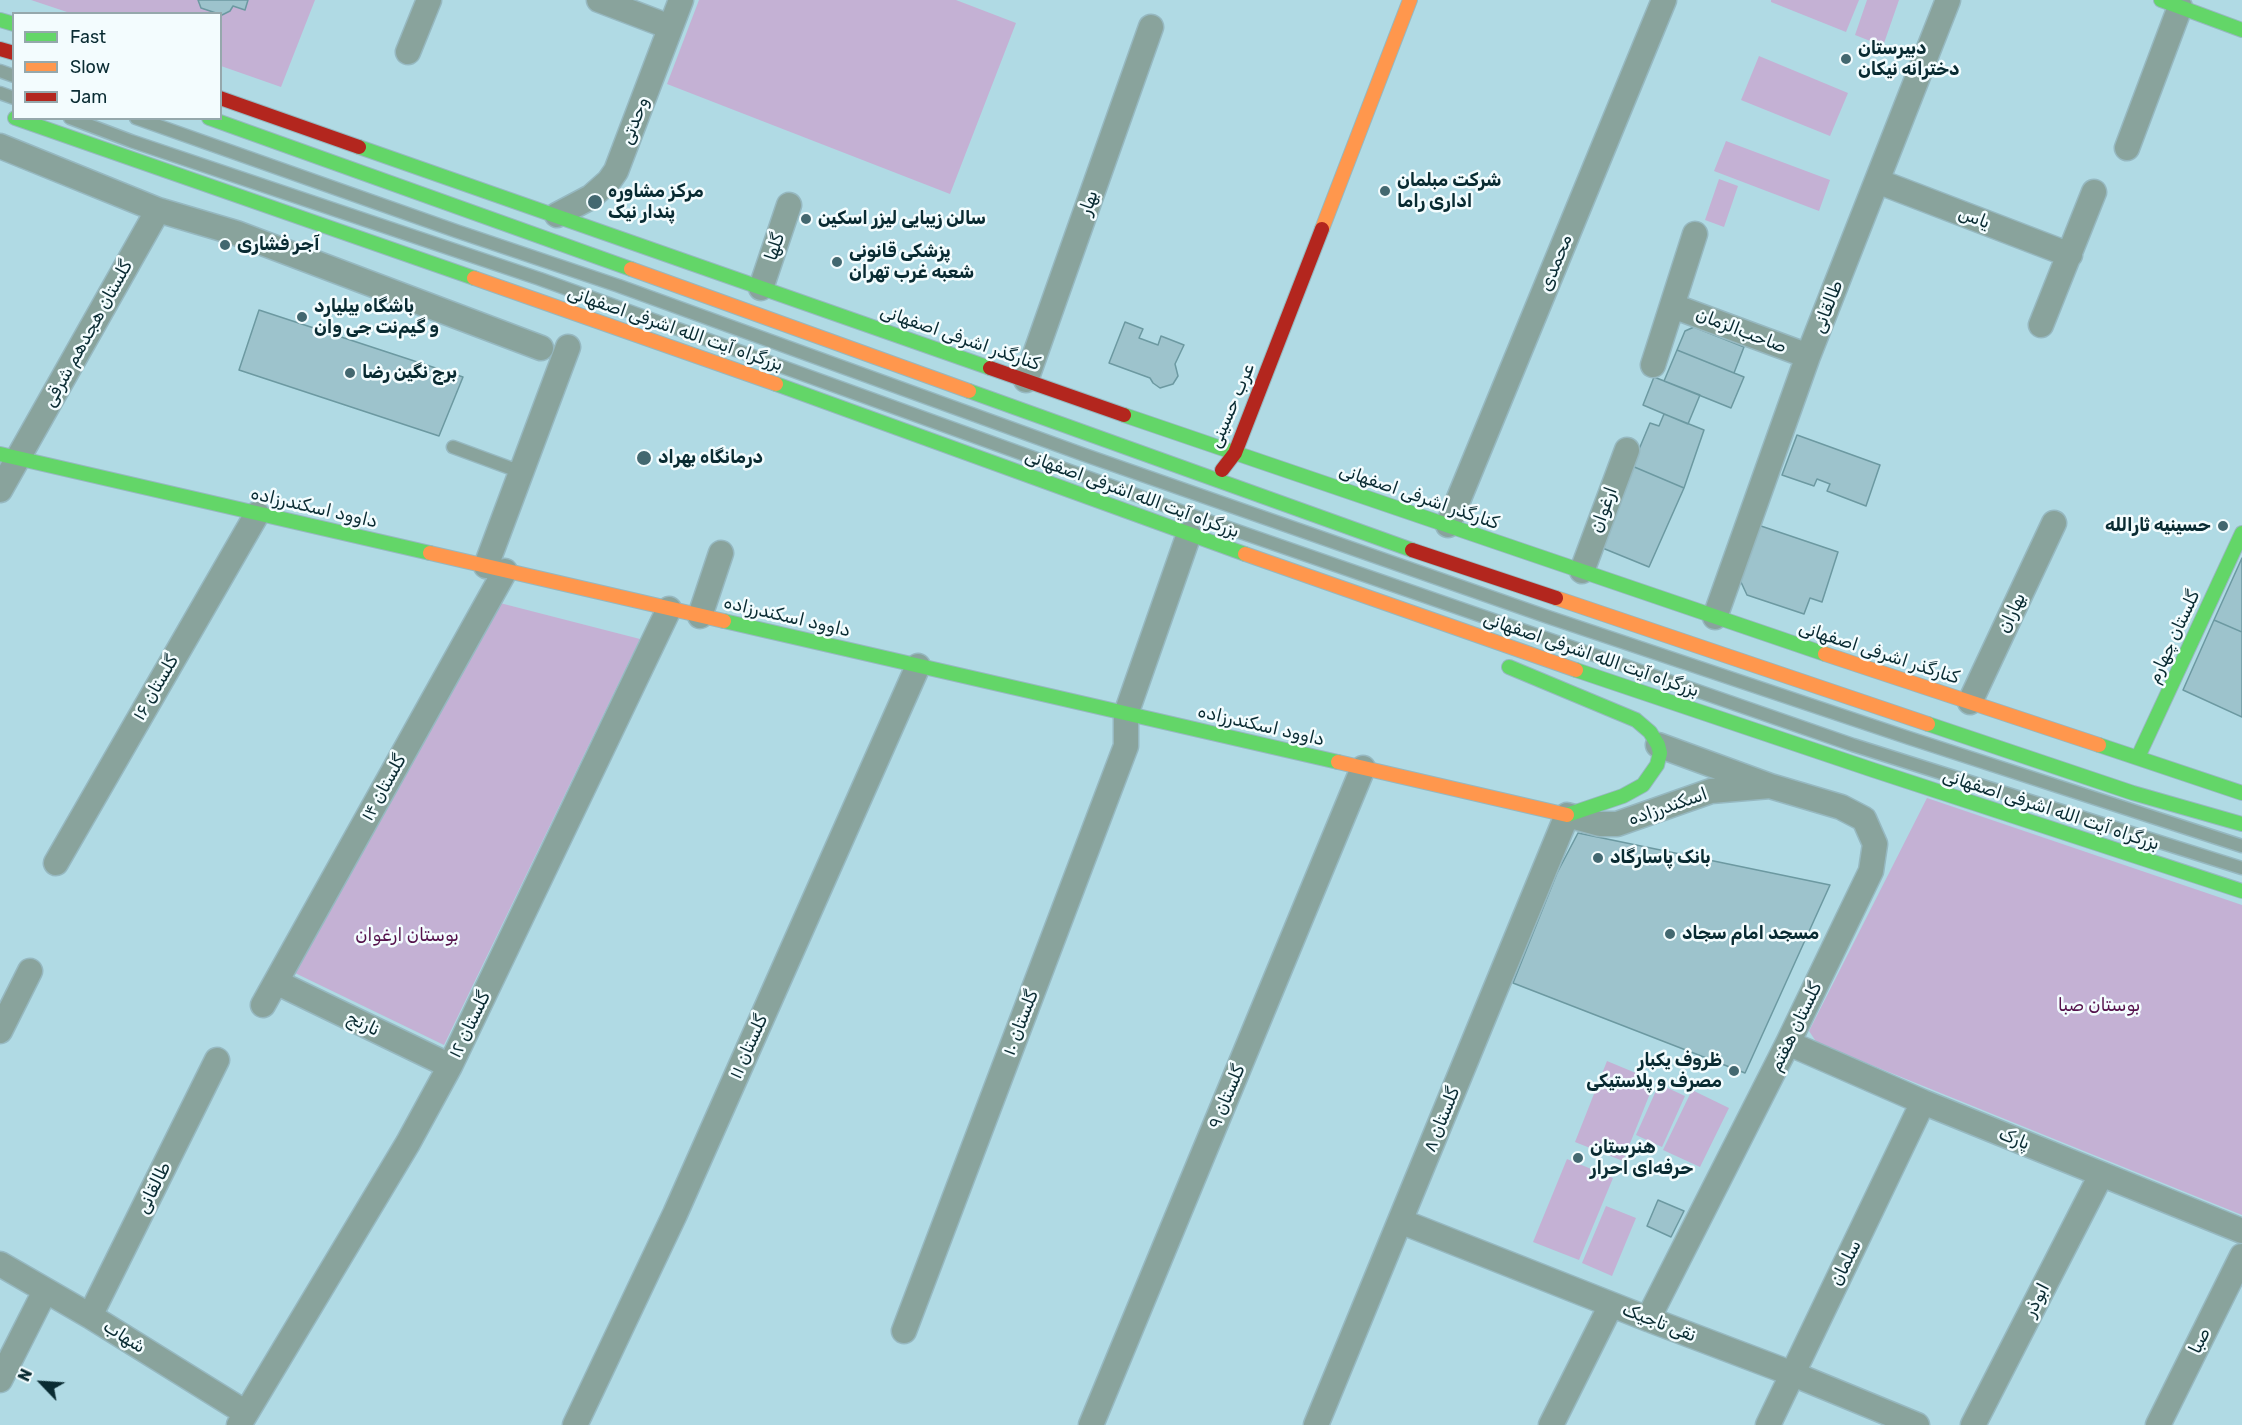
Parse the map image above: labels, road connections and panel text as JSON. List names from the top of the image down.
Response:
{
  "streets": {
    "main road": [
      "بزرگراه آیت الله اشرفی اصفهانی",
      "کنارگذر اشرفی اصفهانی",
      "عرب حسینی",
      "داوود اسکندرزاده",
      "گلستان چهارم"
    ],
    "street": [
      "وحدتی",
      "بهار",
      "یاس",
      "گلها",
      "محمدی",
      "طالقانی",
      "صاحب‌الزمان",
      "گلستان هجدهم شرقی",
      "ارغوان",
      "بهاران",
      "گلستان ۱۶",
      "گلستان ۱۴",
      "اسکندرزاده",
      "گلستان ۱۰",
      "نارنج",
      "گلستان ۱۲",
      "گلستان هفتم",
      "گلستان ۱۱",
      "گلستان ۹",
      "گلستان ٨",
      "پارک",
      "سلمان",
      "ابوذر",
      "نقی تاجیک",
      "شهاب",
      "صبا"
    ]
  },
  "crossings": [
    ["وحدتی", "کنارگذر اشرفی اصفهانی"],
    ["بهار", "کنارگذر اشرفی اصفهانی"],
    ["یاس", "طالقانی"],
    ["گلها", "کنارگذر اشرفی اصفهانی"],
    ["محمدی", "کنارگذر اشرفی اصفهانی"],
    ["طالقانی", "صاحب‌الزمان"],
    ["طالقانی", "کنارگذر اشرفی اصفهانی"],
    ["طالقانی", "شهاب"],
    ["بزرگراه آیت الله اشرفی اصفهانی", "گلستان ۱۰"],
    ["گلستان هجدهم شرقی", "داوود اسکندرزاده"],
    ["کنارگذر اشرفی اصفهانی", "عرب حسینی"],
    ["کنارگذر اشرفی اصفهانی", "ارغوان"],
    ["کنارگذر اشرفی اصفهانی", "بهاران"],
    ["کنارگذر اشرفی اصفهانی", "گلستان چهارم"],
    ["داوود اسکندرزاده", "گلستان ۱۶"],
    ["داوود اسکندرزاده", "گلستان ۱۴"],
    ["داوود اسکندرزاده", "اسکندرزاده"],
    ["داوود اسکندرزاده", "گلستان ۱۰"],
    ["داوود اسکندرزاده", "گلستان ۱۲"],
    ["داوود اسکندرزاده", "گلستان ۱۱"],
    ["داوود اسکندرزاده", "گلستان ۹"],
    ["داوود اسکندرزاده", "گلستان ٨"],
    ["گلستان ۱۴", "نارنج"],
    ["اسکندرزاده", "گلستان هفتم"],
    ["اسکندرزاده", "گلستان ٨"],
    ["نارنج", "گلستان ۱۲"],
    ["گلستان ۱۲", "شهاب"],
    ["گلستان هفتم", "پارک"],
    ["گلستان هفتم", "نقی تاجیک"],
    ["گلستان ٨", "نقی تاجیک"],
    ["پارک", "سلمان"],
    ["پارک", "ابوذر"],
    ["سلمان", "نقی تاجیک"]
  ],
  "parks": ["بوستان ارغوان", "بوستان صبا"],
  "places": [
    "دبیرستان دخترانه نیکان",
    "شرکت مبلمان اداری راما",
    "مرکز مشاوره پندار نیک",
    "سالن زیبایی لیزر اسکین",
    "آجر فشاری",
    "پزشکی قانونی شعبه غرب تهران",
    "باشگاه بیلیارد و گیم‌نت جی وان",
    "برج نگین رضا",
    "درمانگاه بهراد",
    "حسینیه ثارالله",
    "بانک پاسارگاد",
    "مسجد امام سجاد",
    "ظروف یکبار مصرف و پلاستیکی",
    "هنرستان حرفه‌ای احرار"
  ],
  "legend": ["Fast", "Slow", "Jam"],
  "north": "top left"
}
